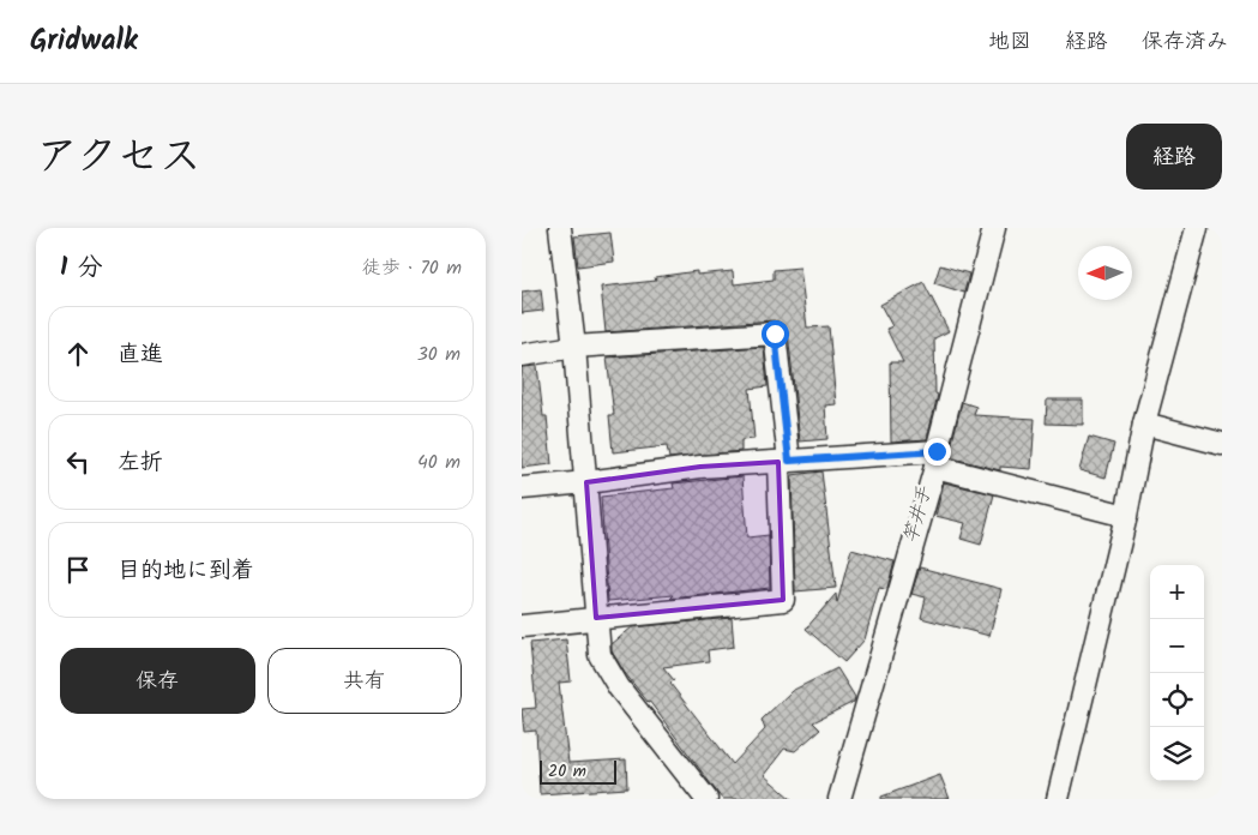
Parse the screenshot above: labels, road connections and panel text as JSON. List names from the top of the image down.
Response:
{
  "water": ["竿井手"],
  "scale_bar": "20 m",
  "north": "left",
  "page": {
    "header": "Gridwalk",
    "nav": ["地図", "経路", "保存済み"],
    "title": "アクセス",
    "buttons": [
      "経路",
      ["保存", "共有"]
    ],
    "heading": ["1 分", "徒歩 · 70 m"],
    "list": [
      ["直進", "30 m"],
      ["左折", "40 m"],
      "目的地に到着"
    ],
    "map_buttons": ["+", "−"],
    "scale": "20 m"
  }
}
